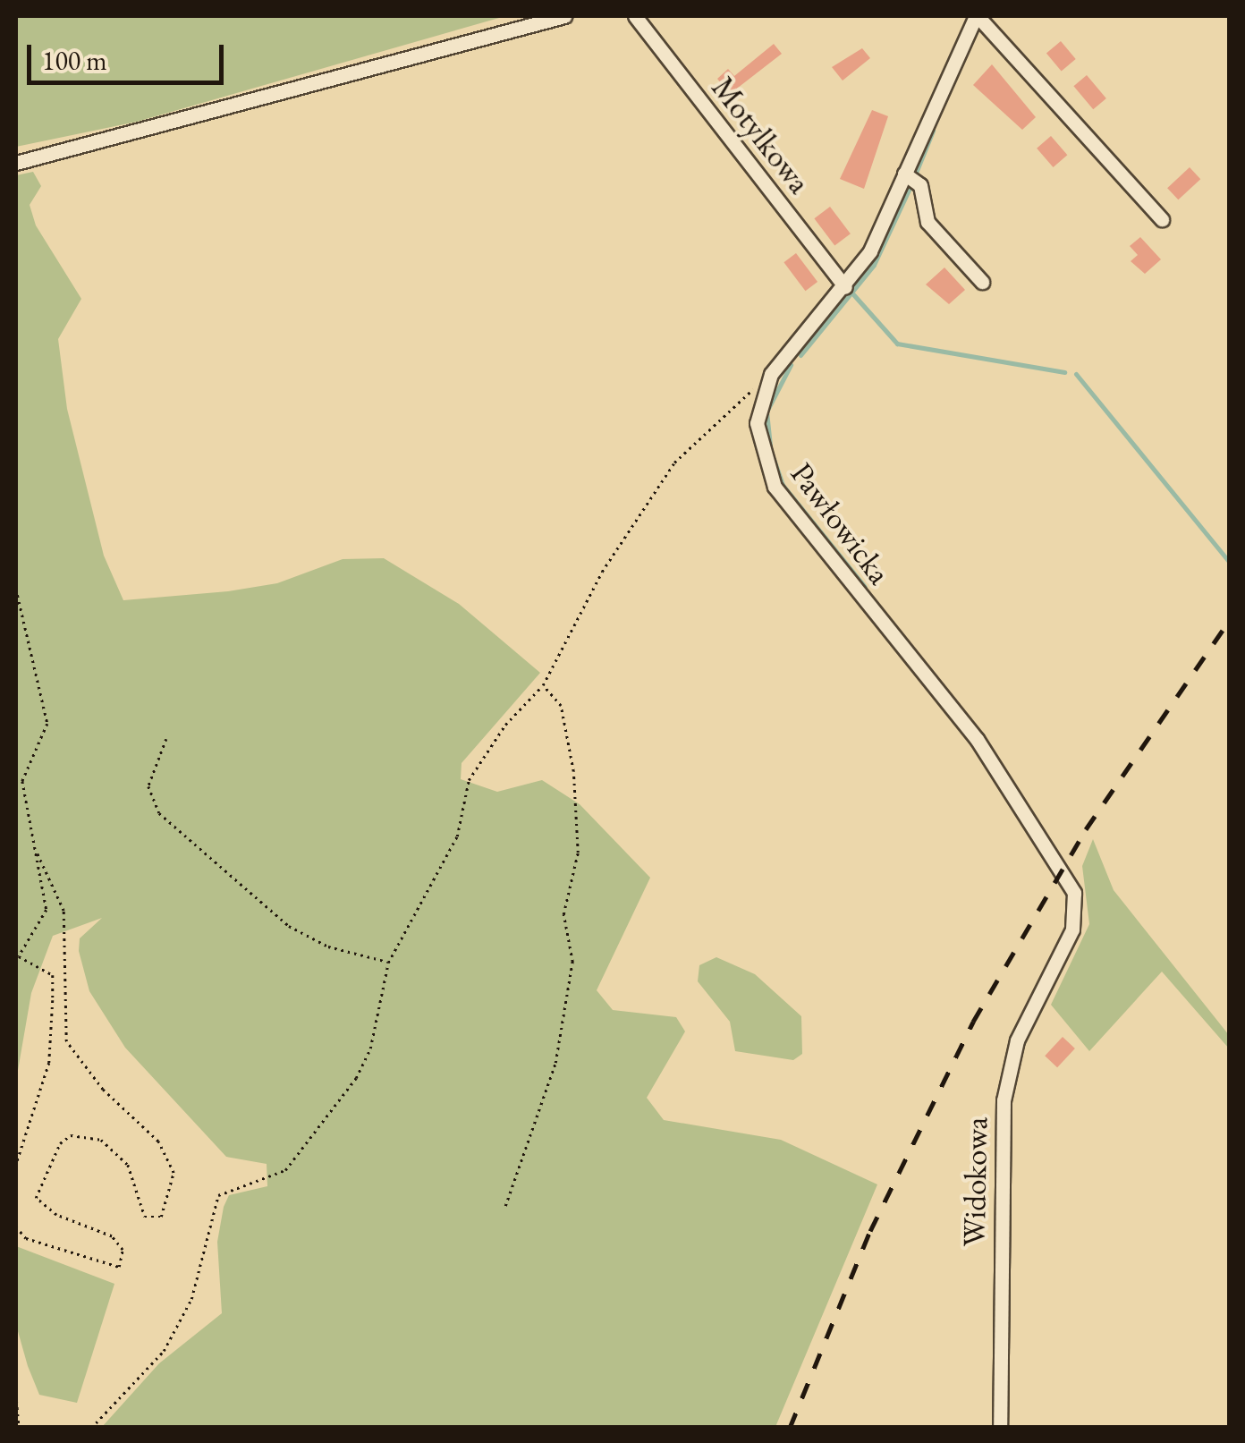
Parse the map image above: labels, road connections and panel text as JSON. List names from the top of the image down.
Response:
{
  "streets": {
    "street": ["Motylkowa", "Pawłowicka", "Widokowa"]
  },
  "crossings": [
    ["Motylkowa", "Pawłowicka"],
    ["Pawłowicka", "Widokowa"]
  ],
  "scale_bar": "100 m"
}
